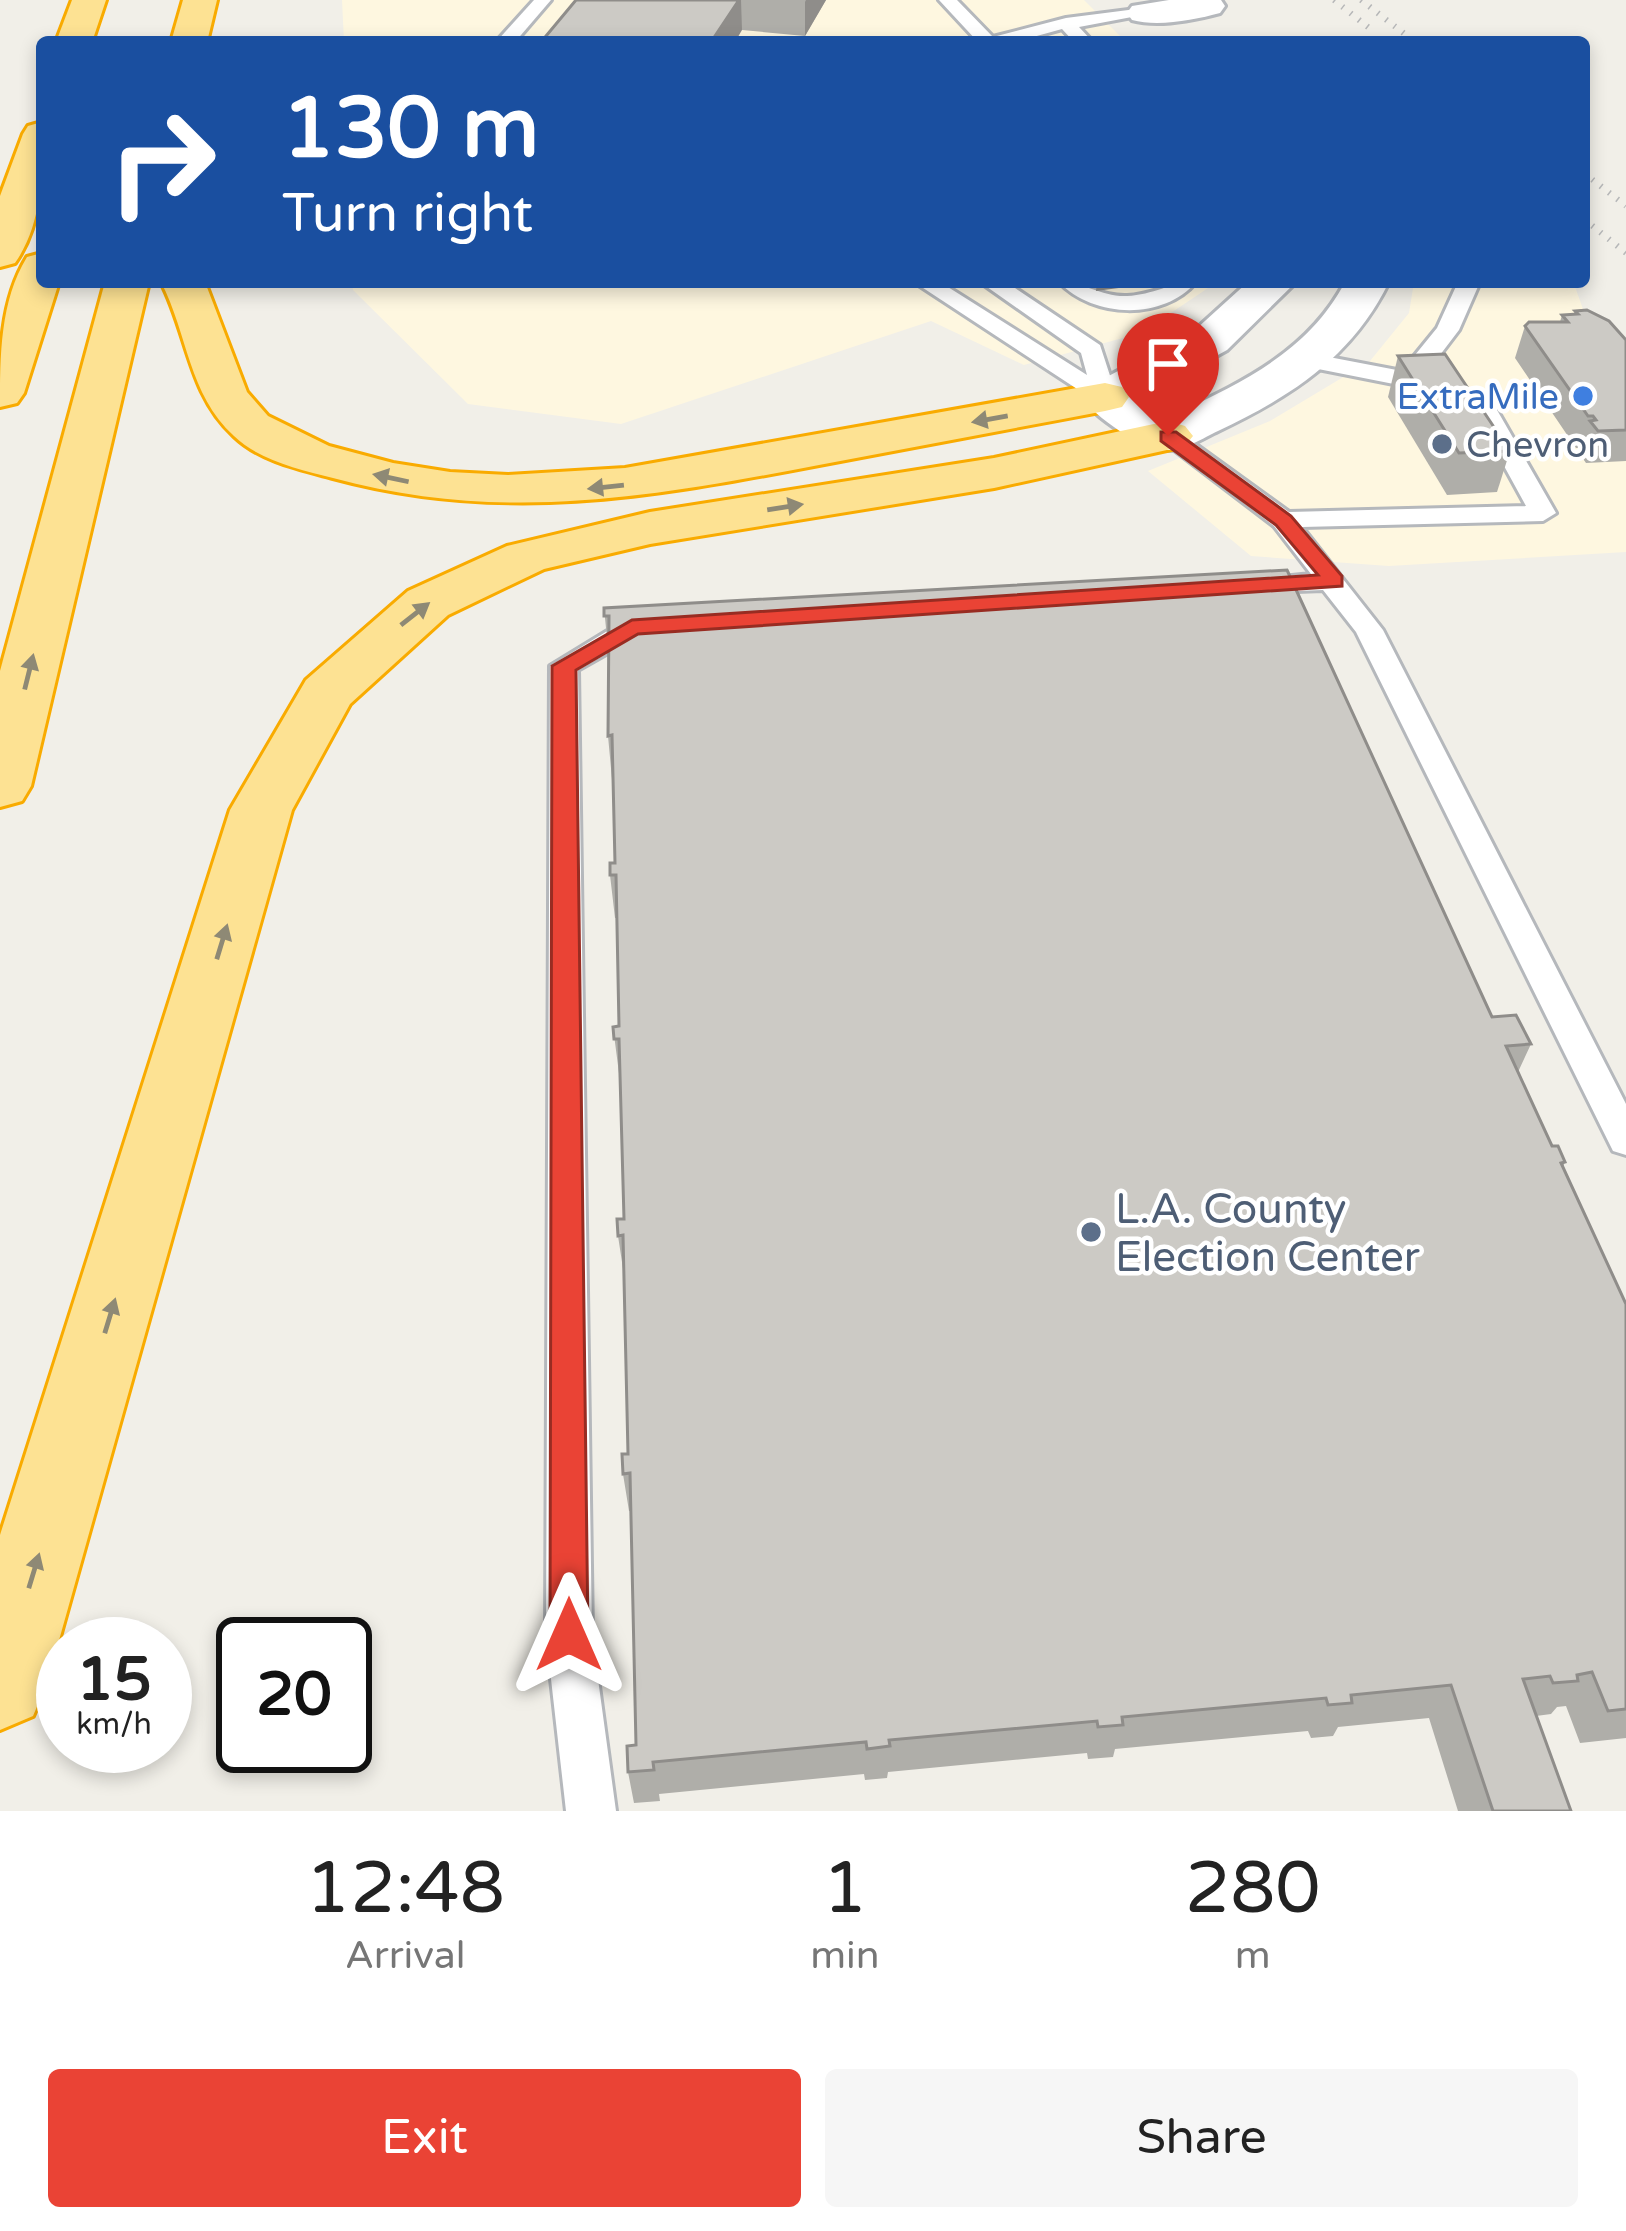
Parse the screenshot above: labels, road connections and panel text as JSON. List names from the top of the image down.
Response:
{
  "places": ["ExtraMile", "Chevron", "L.A. County Election Center"],
  "page": {
    "turn": ["130 m", "Turn right"],
    "speed": "15 km/h",
    "limit": "20",
    "eta": [
      "12:48",
      "Arrival",
      "1",
      "min",
      "280",
      "m"
    ],
    "buttons": ["Exit", "Share"]
  }
}
